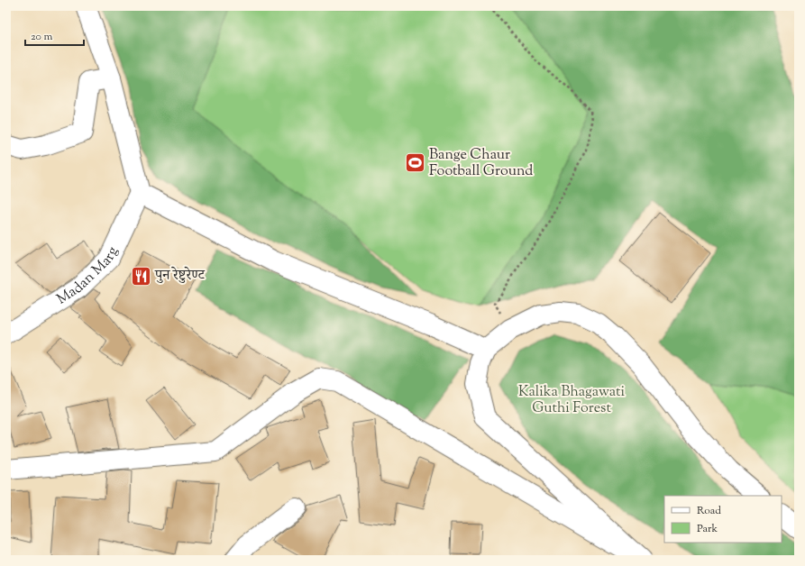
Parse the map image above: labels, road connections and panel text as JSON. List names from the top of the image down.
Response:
{
  "streets": {
    "main road": ["Madan Marg"]
  },
  "parks": ["Kalika Bhagawati Guthi Forest"],
  "places": {
    "sports": ["Bange Chaur Football Ground"],
    "restaurant": ["पुन रेष्टुरेण्ट"]
  },
  "legend": ["Road", "Park"],
  "scale_bar": "20 m"
}
